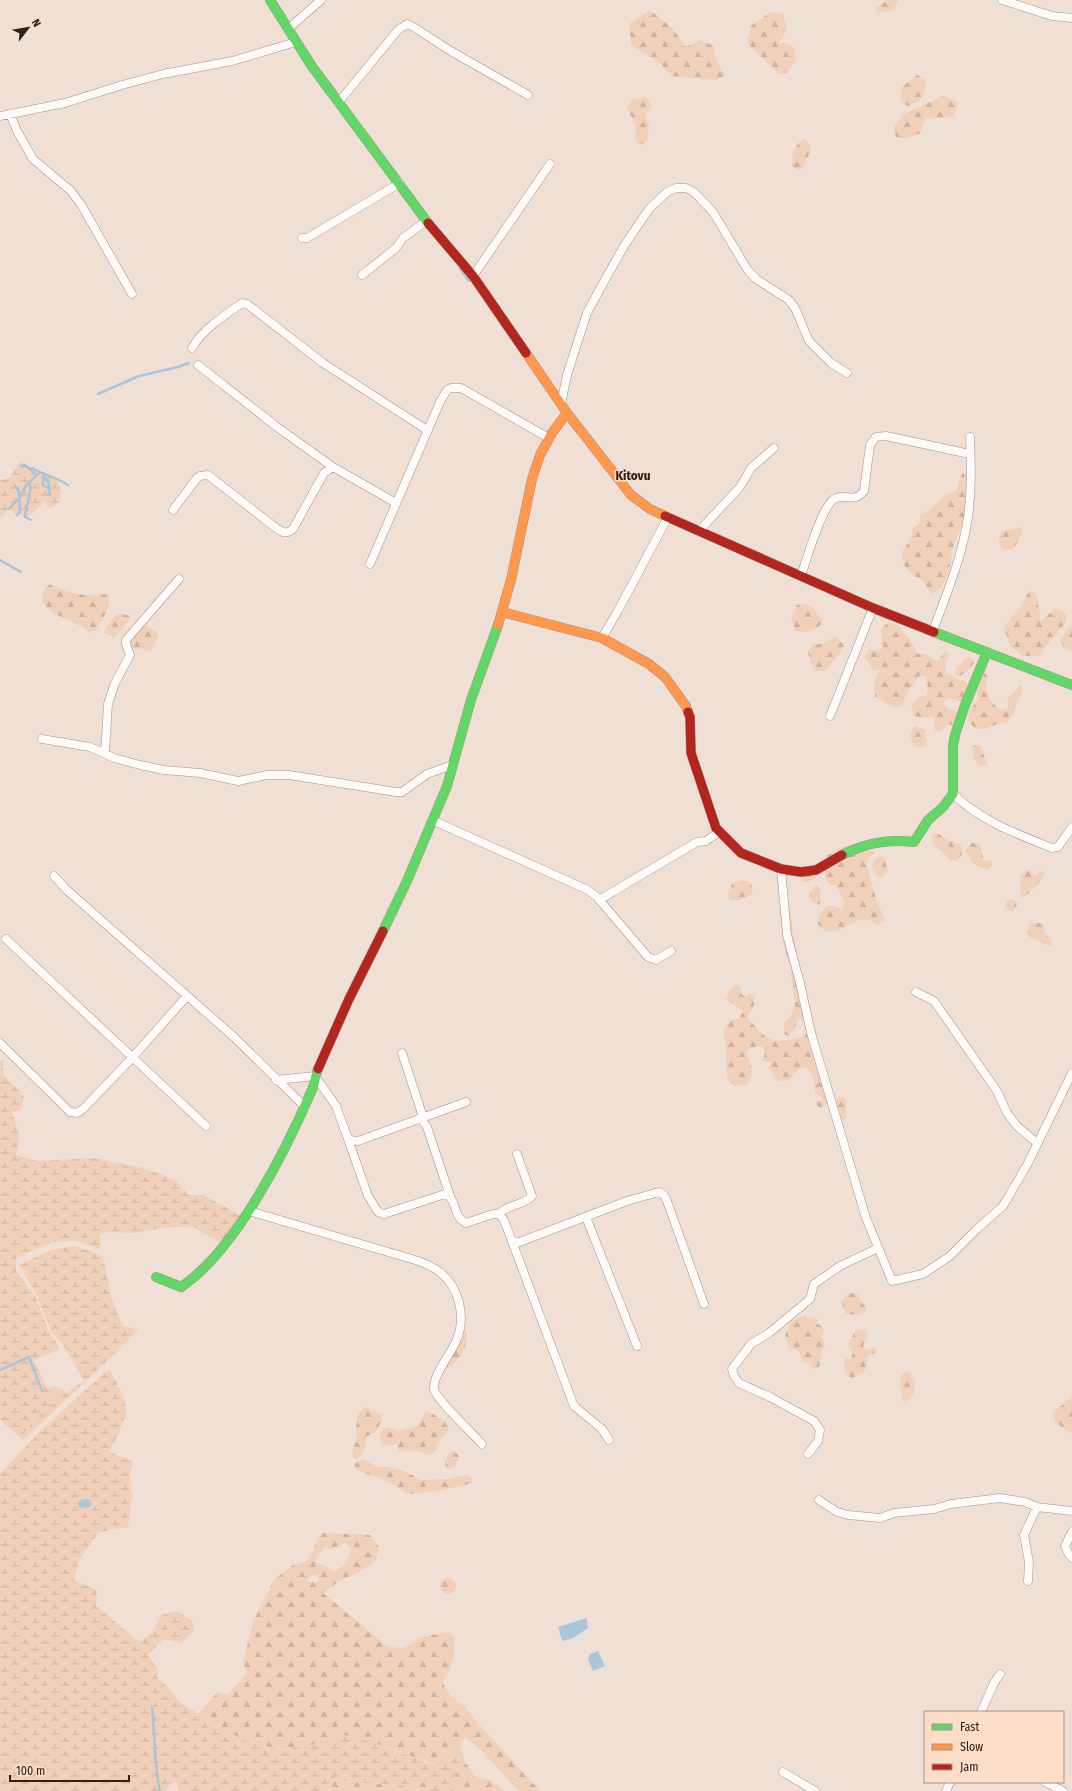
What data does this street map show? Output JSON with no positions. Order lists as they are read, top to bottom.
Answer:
{
  "districts": ["Kitovu"],
  "legend": ["Fast", "Slow", "Jam"],
  "scale_bar": "100 m",
  "north": "top right"
}
